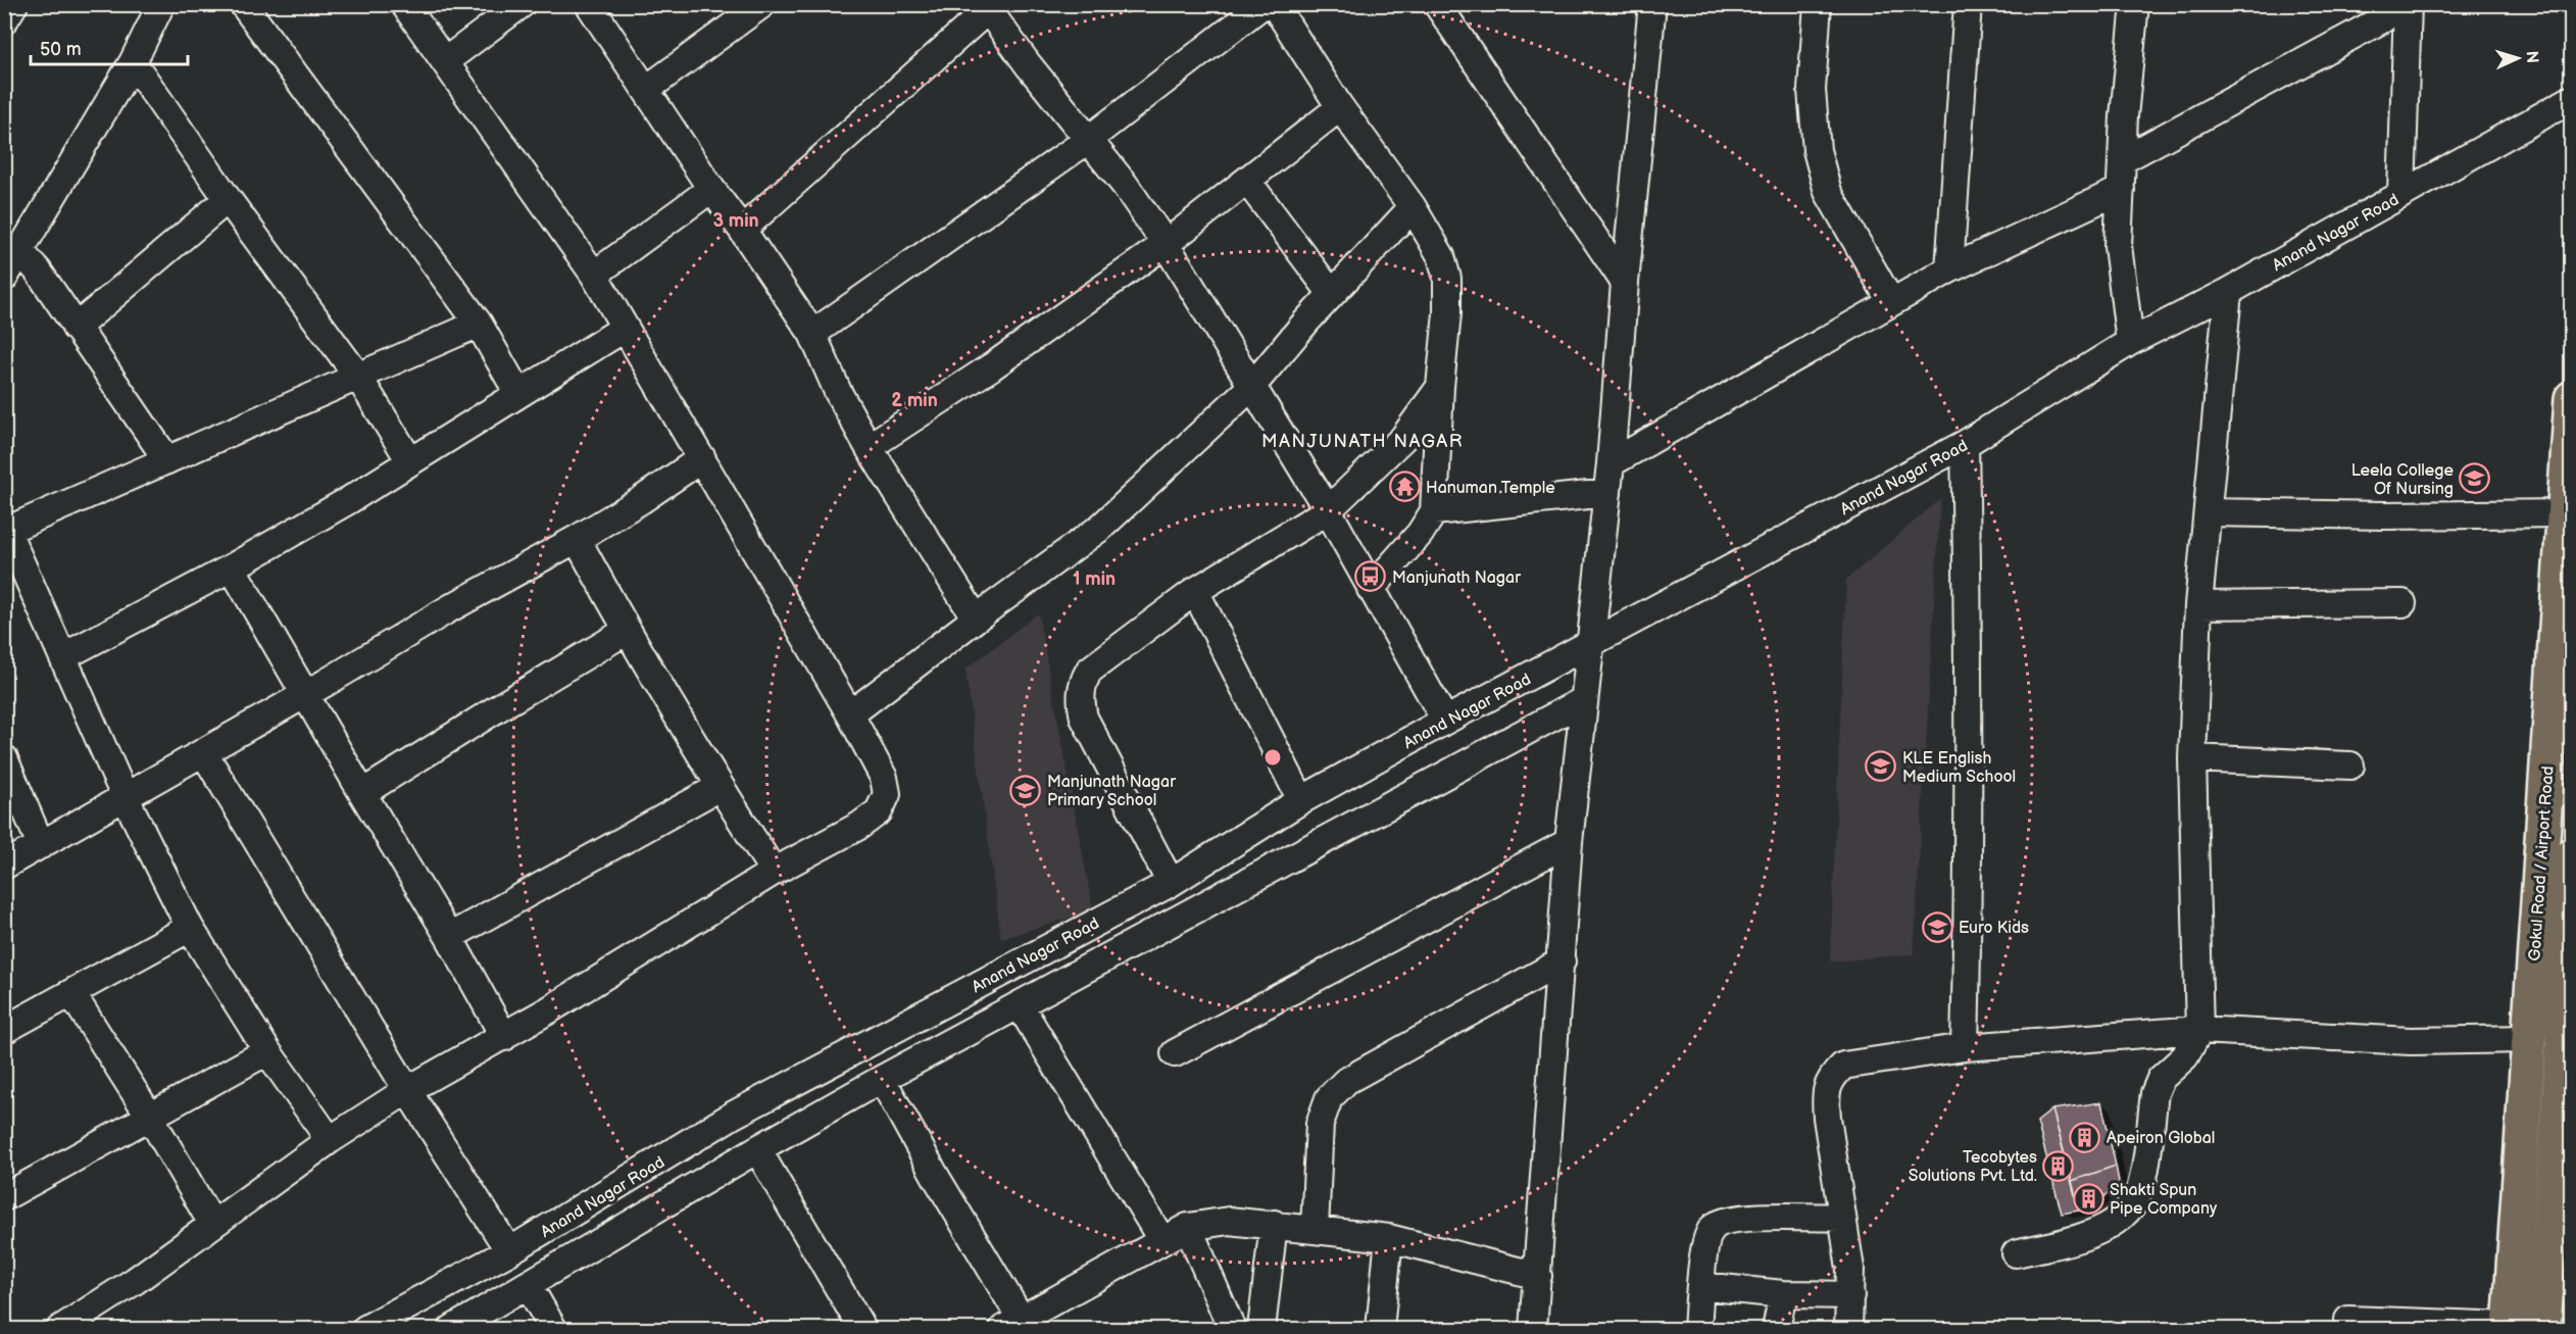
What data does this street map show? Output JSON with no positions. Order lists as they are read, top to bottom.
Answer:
{
  "streets": {
    "main road": ["Gokul Road / Airport Road"],
    "street": ["Anand Nagar Road"]
  },
  "districts": ["MANJUNATH NAGAR"],
  "places": {
    "school or university": [
      "Leela College Of Nursing",
      "KLE English Medium School",
      "Manjunath Nagar Primary School",
      "Euro Kids"
    ],
    "temple": ["Hanuman Temple"],
    "bus stop": ["Manjunath Nagar"],
    "building": ["Apeiron Global", "Tecobytes Solutions Pvt. Ltd.", "Shakti Spun Pipe Company"]
  },
  "scale_bar": "50 m",
  "north": "right",
  "rings": ["3 min", "2 min", "1 min"]
}
